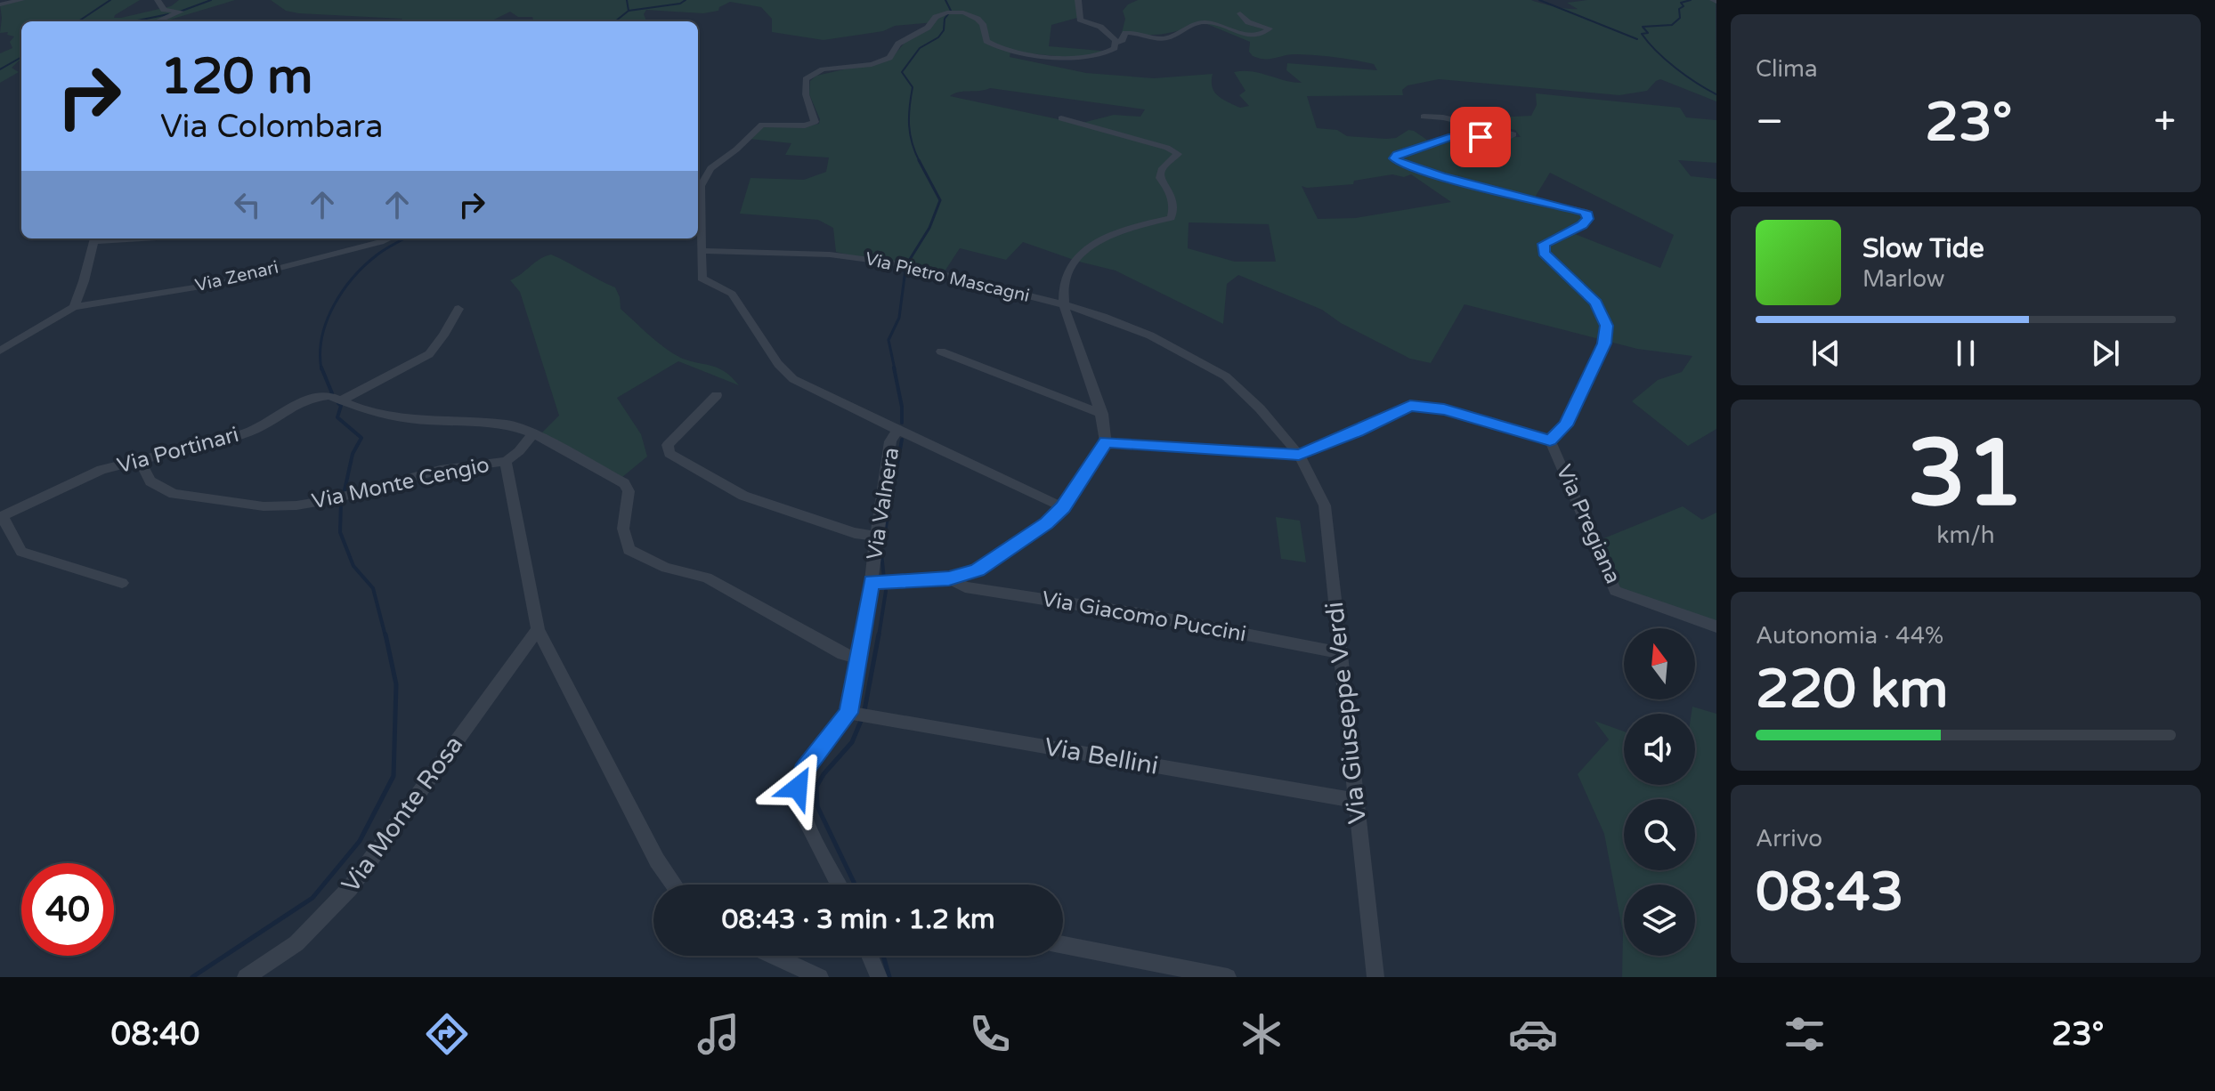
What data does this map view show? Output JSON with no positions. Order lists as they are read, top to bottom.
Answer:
{
  "streets": {
    "street": [
      "Via Zenari",
      "Via Pietro Mascagni",
      "Via Portinari",
      "Via Monte Cengio",
      "Via Valnera",
      "Via Pregiana",
      "Via Giacomo Puccini",
      "Via Giuseppe Verdi",
      "Via Bellini",
      "Via Monte Rosa"
    ]
  },
  "crossings": [
    ["Via Pietro Mascagni", "Via Valnera"],
    ["Via Pietro Mascagni", "Via Pregiana"],
    ["Via Pietro Mascagni", "Via Giuseppe Verdi"],
    ["Via Portinari", "Via Monte Cengio"],
    ["Via Portinari", "Via Valnera"],
    ["Via Monte Cengio", "Via Monte Rosa"],
    ["Via Valnera", "Via Bellini"],
    ["Via Pregiana", "Via Giuseppe Verdi"],
    ["Via Giacomo Puccini", "Via Giuseppe Verdi"],
    ["Via Giuseppe Verdi", "Via Bellini"]
  ],
  "north": "top",
  "page": {
    "tile": [
      "Clima",
      ["31", "km/h"],
      ["Autonomia · 44%", "220 km"],
      ["Arrivo", "08:43"]
    ],
    "turn": ["120 m", "Via Colombara"],
    "heat": ["−", "23°", "+"],
    "song": ["Slow Tide", "Marlow"],
    "limit": "40",
    "trip": "08:43 · 3 min · 1.2 km",
    "tabs": ["08:40", "23°"]
  }
}
